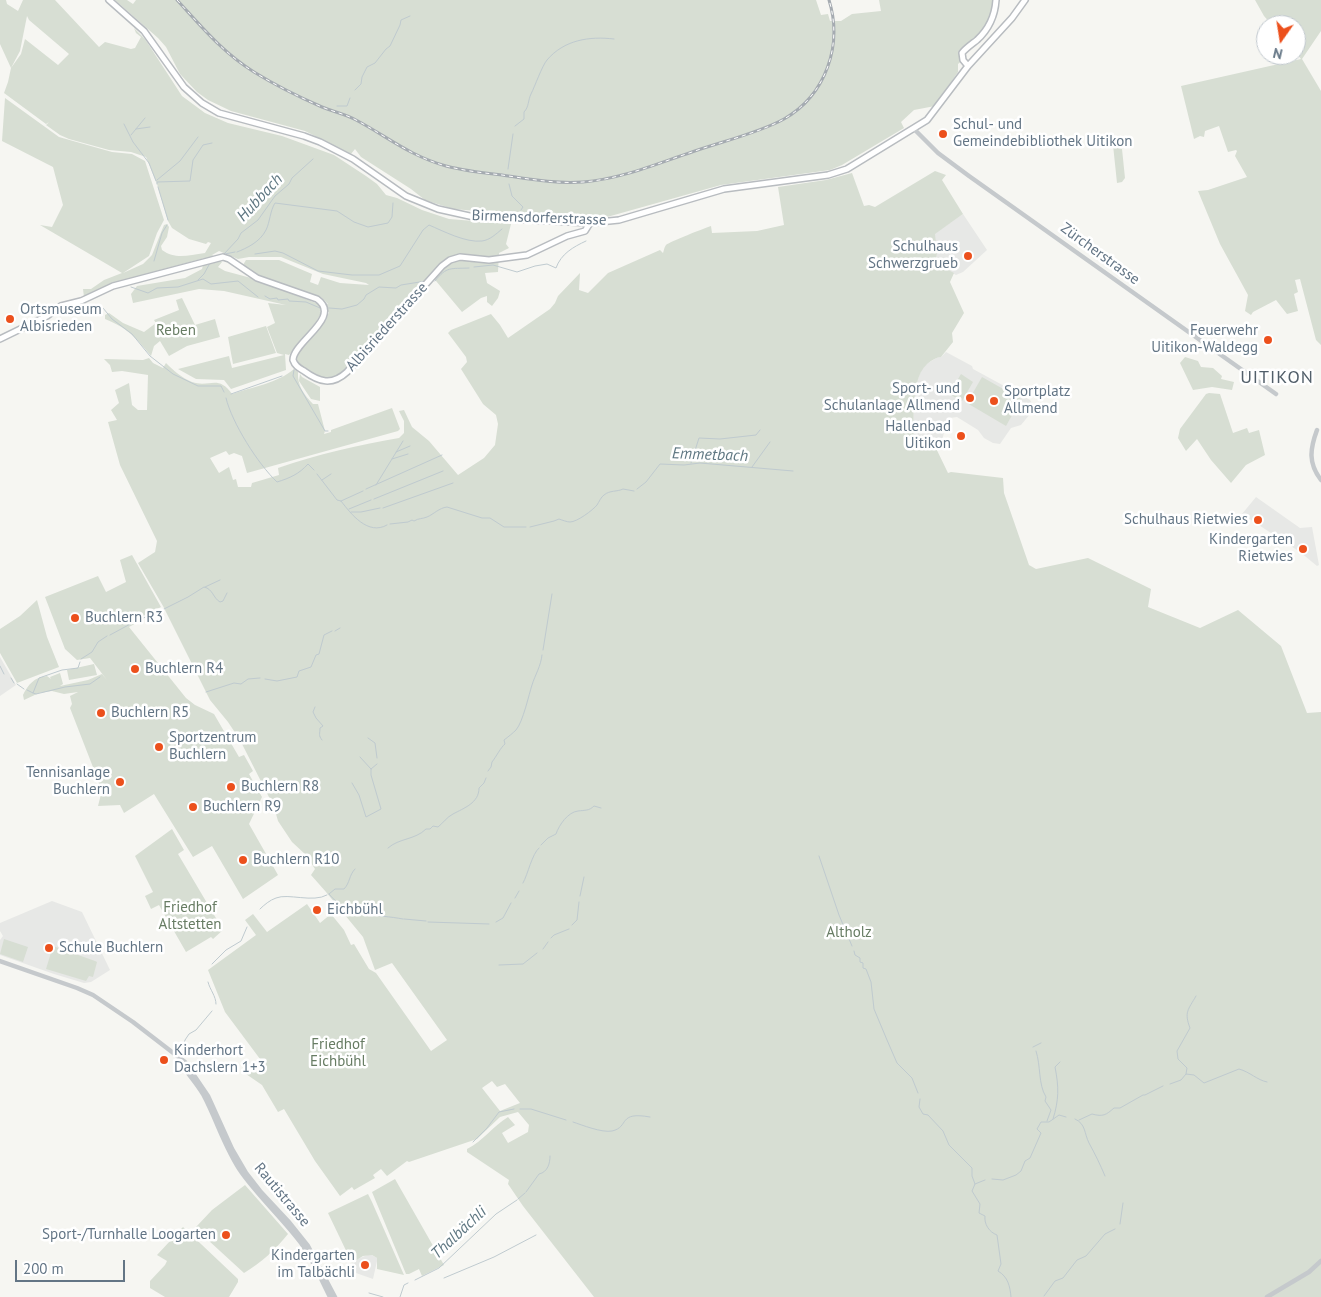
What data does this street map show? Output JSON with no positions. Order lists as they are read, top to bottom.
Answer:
{
  "streets": {
    "main road": ["Birmensdorferstrasse", "Albisriederstrasse"],
    "street": ["Zürcherstrasse", "Rautistrasse"]
  },
  "crossings": [
    ["Birmensdorferstrasse", "Zürcherstrasse"],
    ["Birmensdorferstrasse", "Albisriederstrasse"]
  ],
  "districts": ["UITIKON"],
  "water": ["Hubbach", "Emmetbach", "Thalbächli"],
  "parks": [
    "Reben",
    "Friedhof Altstetten",
    "Altholz",
    "Friedhof Eichbühl"
  ],
  "places": [
    "Schul- und Gemeindebibliothek Uitikon",
    "Schulhaus Schwerzgrueb",
    "Ortsmuseum Albisrieden",
    "Feuerwehr Uitikon-Waldegg",
    "Sport- und Schulanlage Allmend",
    "Sportplatz Allmend",
    "Hallenbad Uitikon",
    "Schulhaus Rietwies",
    "Kindergarten Rietwies",
    "Buchlern R3",
    "Buchlern R4",
    "Buchlern R5",
    "Sportzentrum Buchlern",
    "Tennisanlage Buchlern",
    "Buchlern R8",
    "Buchlern R9",
    "Buchlern R10",
    "Eichbühl",
    "Schule Buchlern",
    "Kinderhort Dachslern 1+3",
    "Sport-/Turnhalle Loogarten",
    "Kindergarten im Talbächli"
  ],
  "scale_bar": "200 m",
  "north": "bottom"
}
